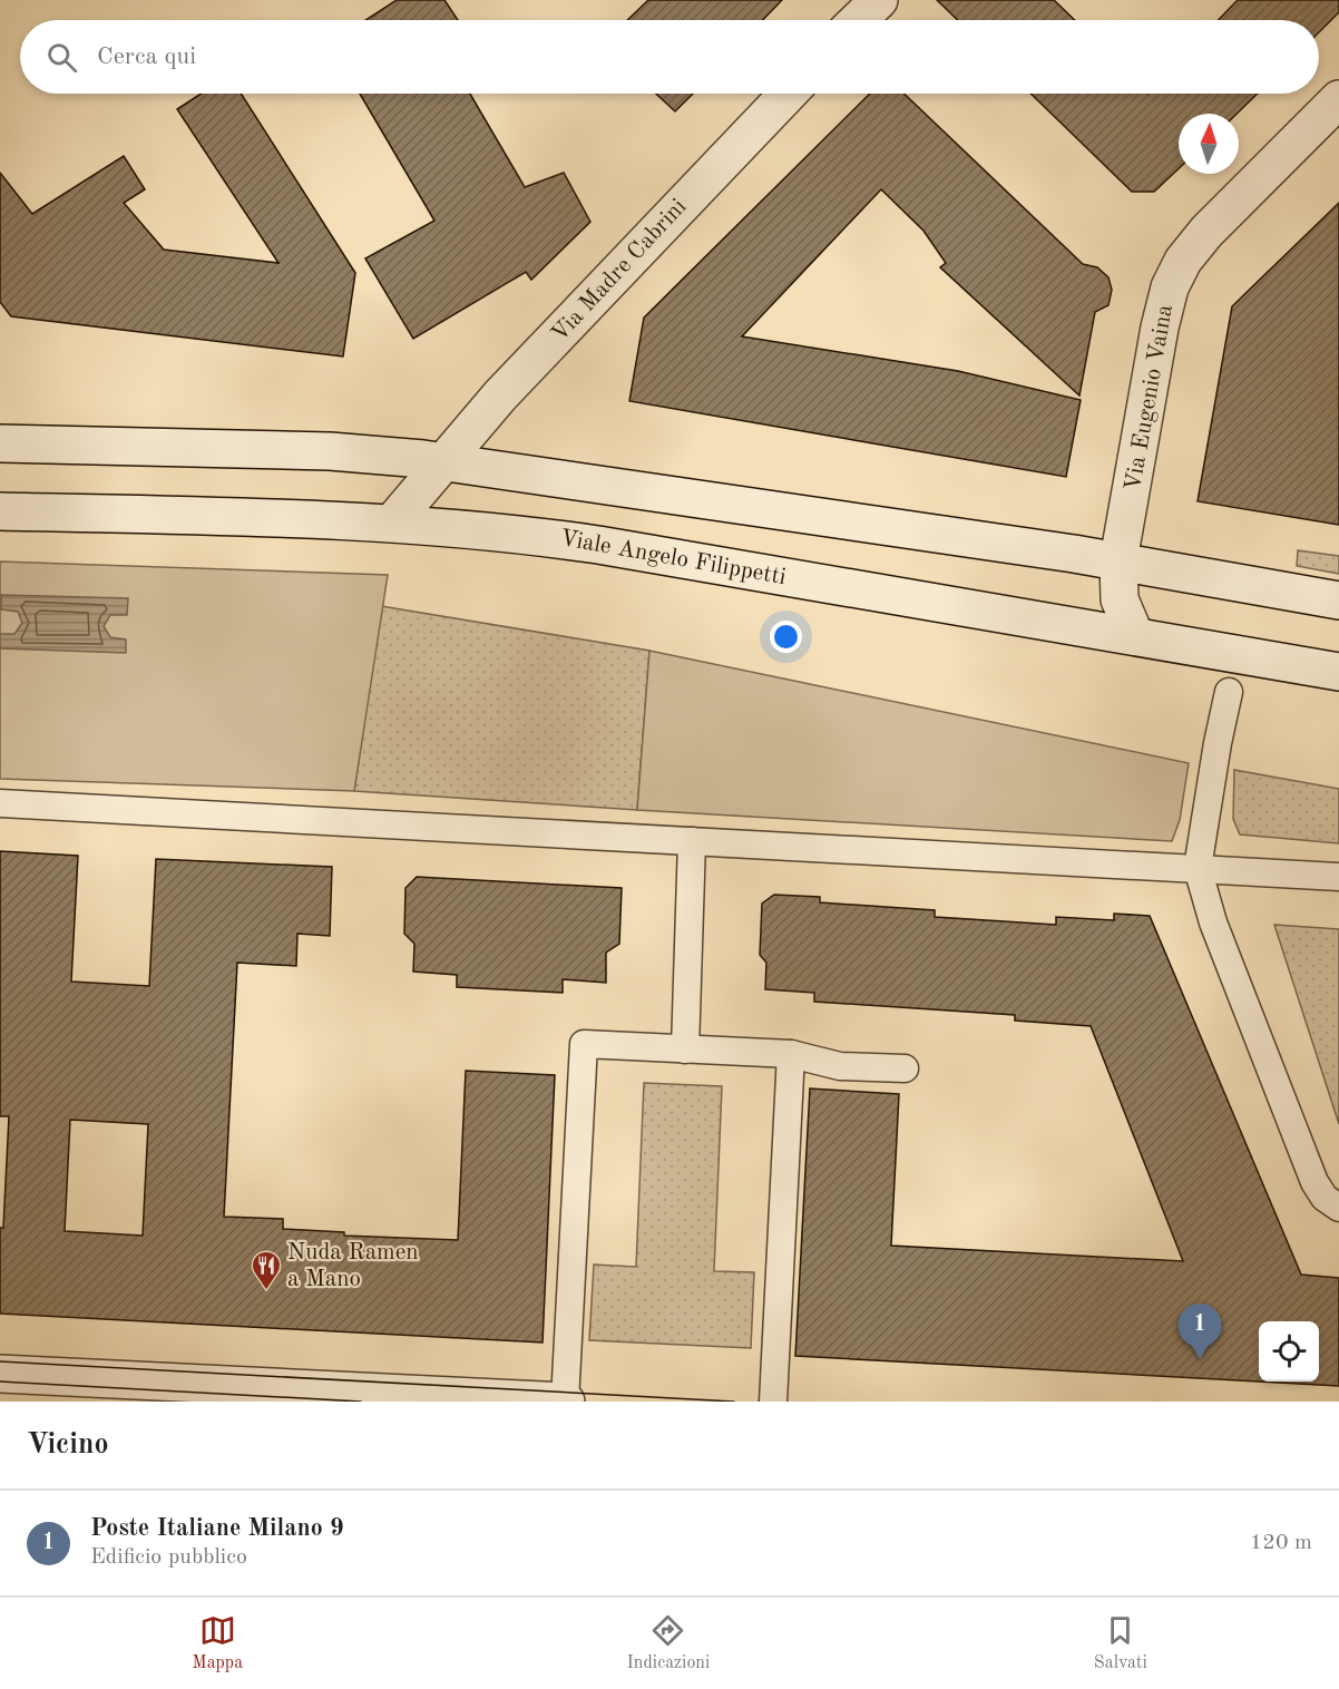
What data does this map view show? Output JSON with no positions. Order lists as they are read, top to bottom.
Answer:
{
  "streets": {
    "main road": ["Via Madre Cabrini", "Via Eugenio Vaina", "Viale Angelo Filippetti"]
  },
  "crossings": [
    ["Via Madre Cabrini", "Viale Angelo Filippetti"],
    ["Via Eugenio Vaina", "Viale Angelo Filippetti"]
  ],
  "places": {
    "restaurant": ["Nuda Ramen a Mano"]
  },
  "north": "top",
  "page": {
    "search": "Cerca qui",
    "pins": "1",
    "heading": "Vicino",
    "list": [
      {
        "mark": "1",
        "name": "Poste Italiane Milano 9",
        "note": "Edificio pubblico",
        "value": "120 m"
      }
    ],
    "nav": ["Mappa", "Indicazioni", "Salvati"]
  }
}
